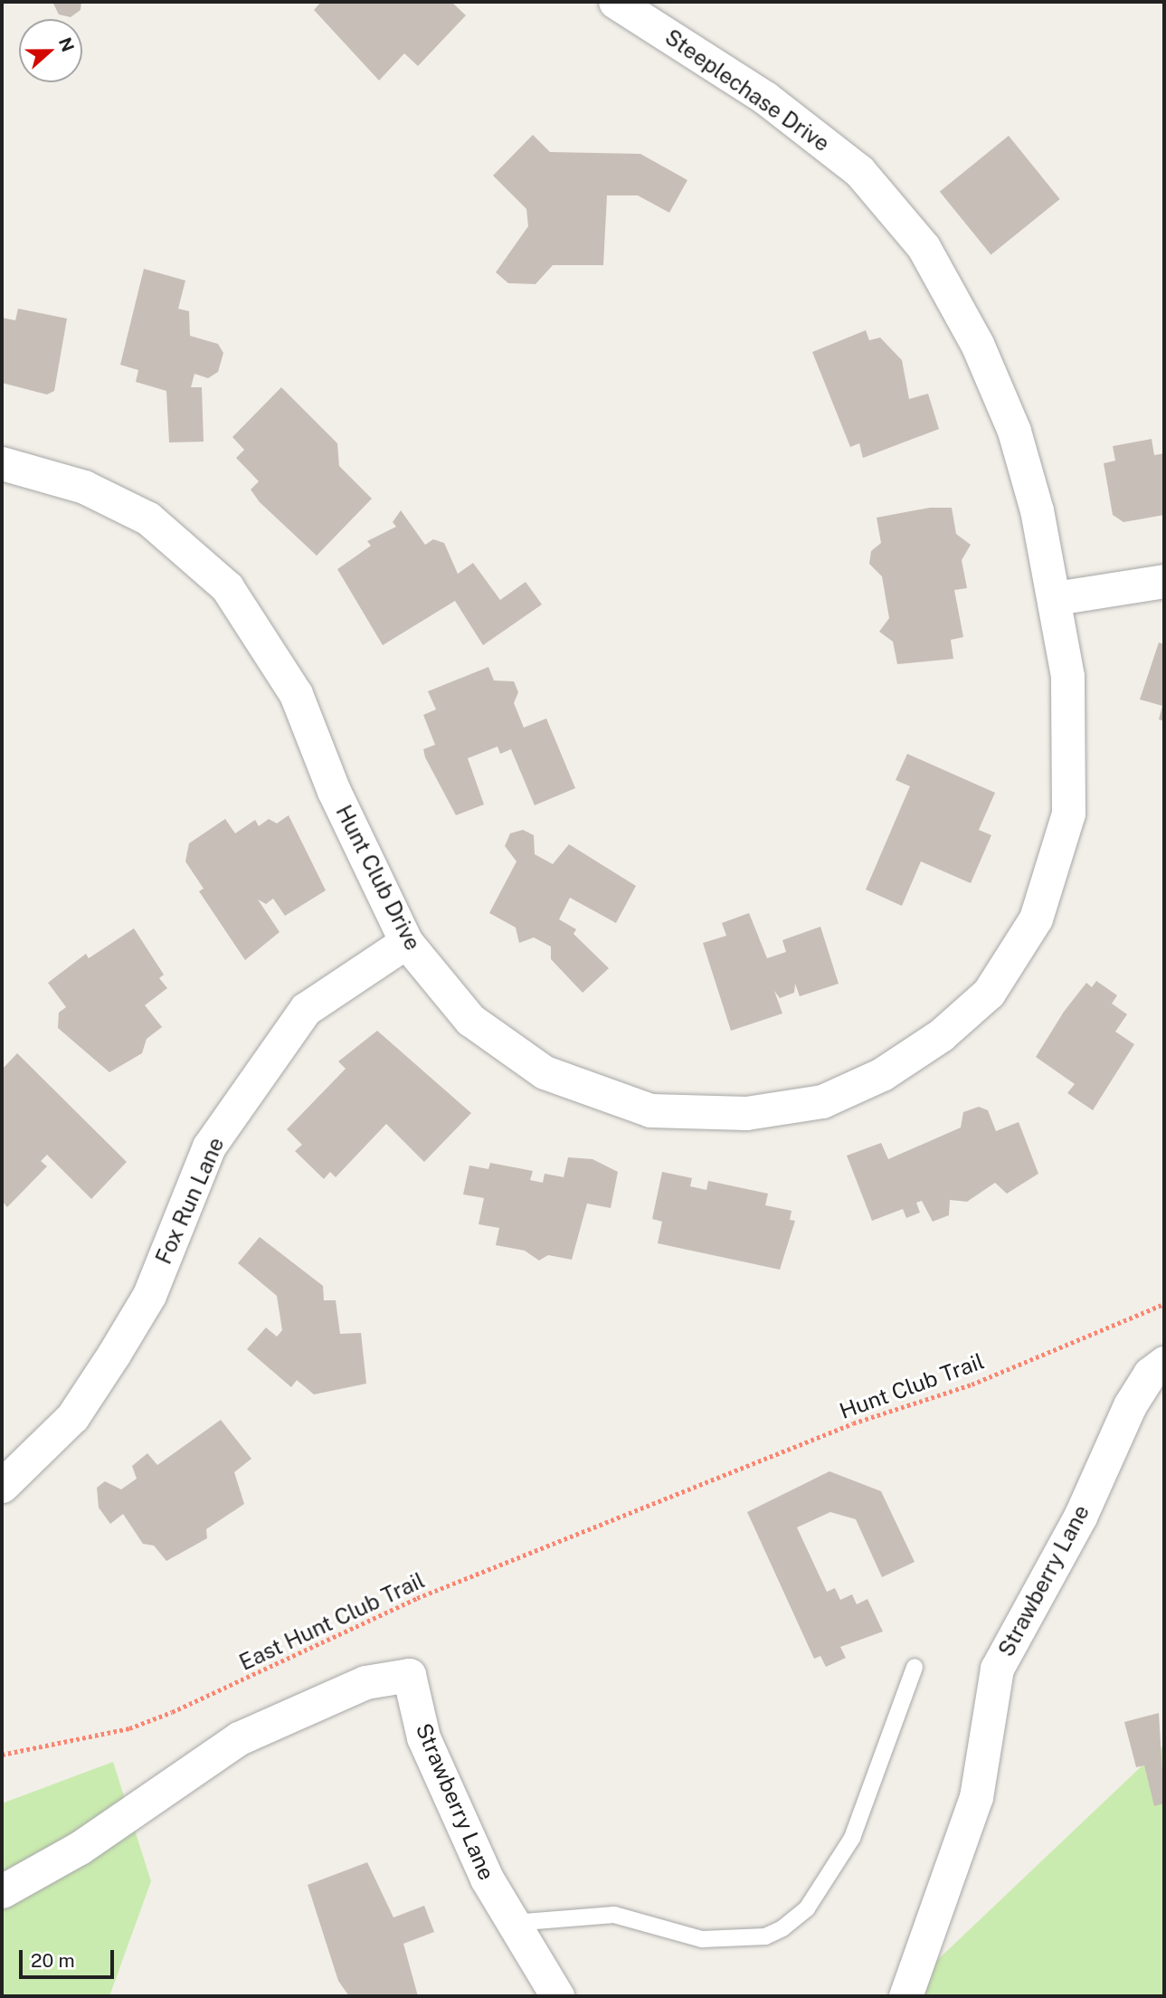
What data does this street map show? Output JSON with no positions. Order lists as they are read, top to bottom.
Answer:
{
  "streets": {
    "street": [
      "Steeplechase Drive",
      "Hunt Club Drive",
      "Fox Run Lane",
      "Strawberry Lane"
    ],
    "path": ["Hunt Club Trail", "East Hunt Club Trail"]
  },
  "crossings": [
    ["Steeplechase Drive", "Hunt Club Drive"],
    ["Hunt Club Drive", "Fox Run Lane"],
    ["Hunt Club Trail", "East Hunt Club Trail"]
  ],
  "scale_bar": "20 m",
  "north": "right"
}
